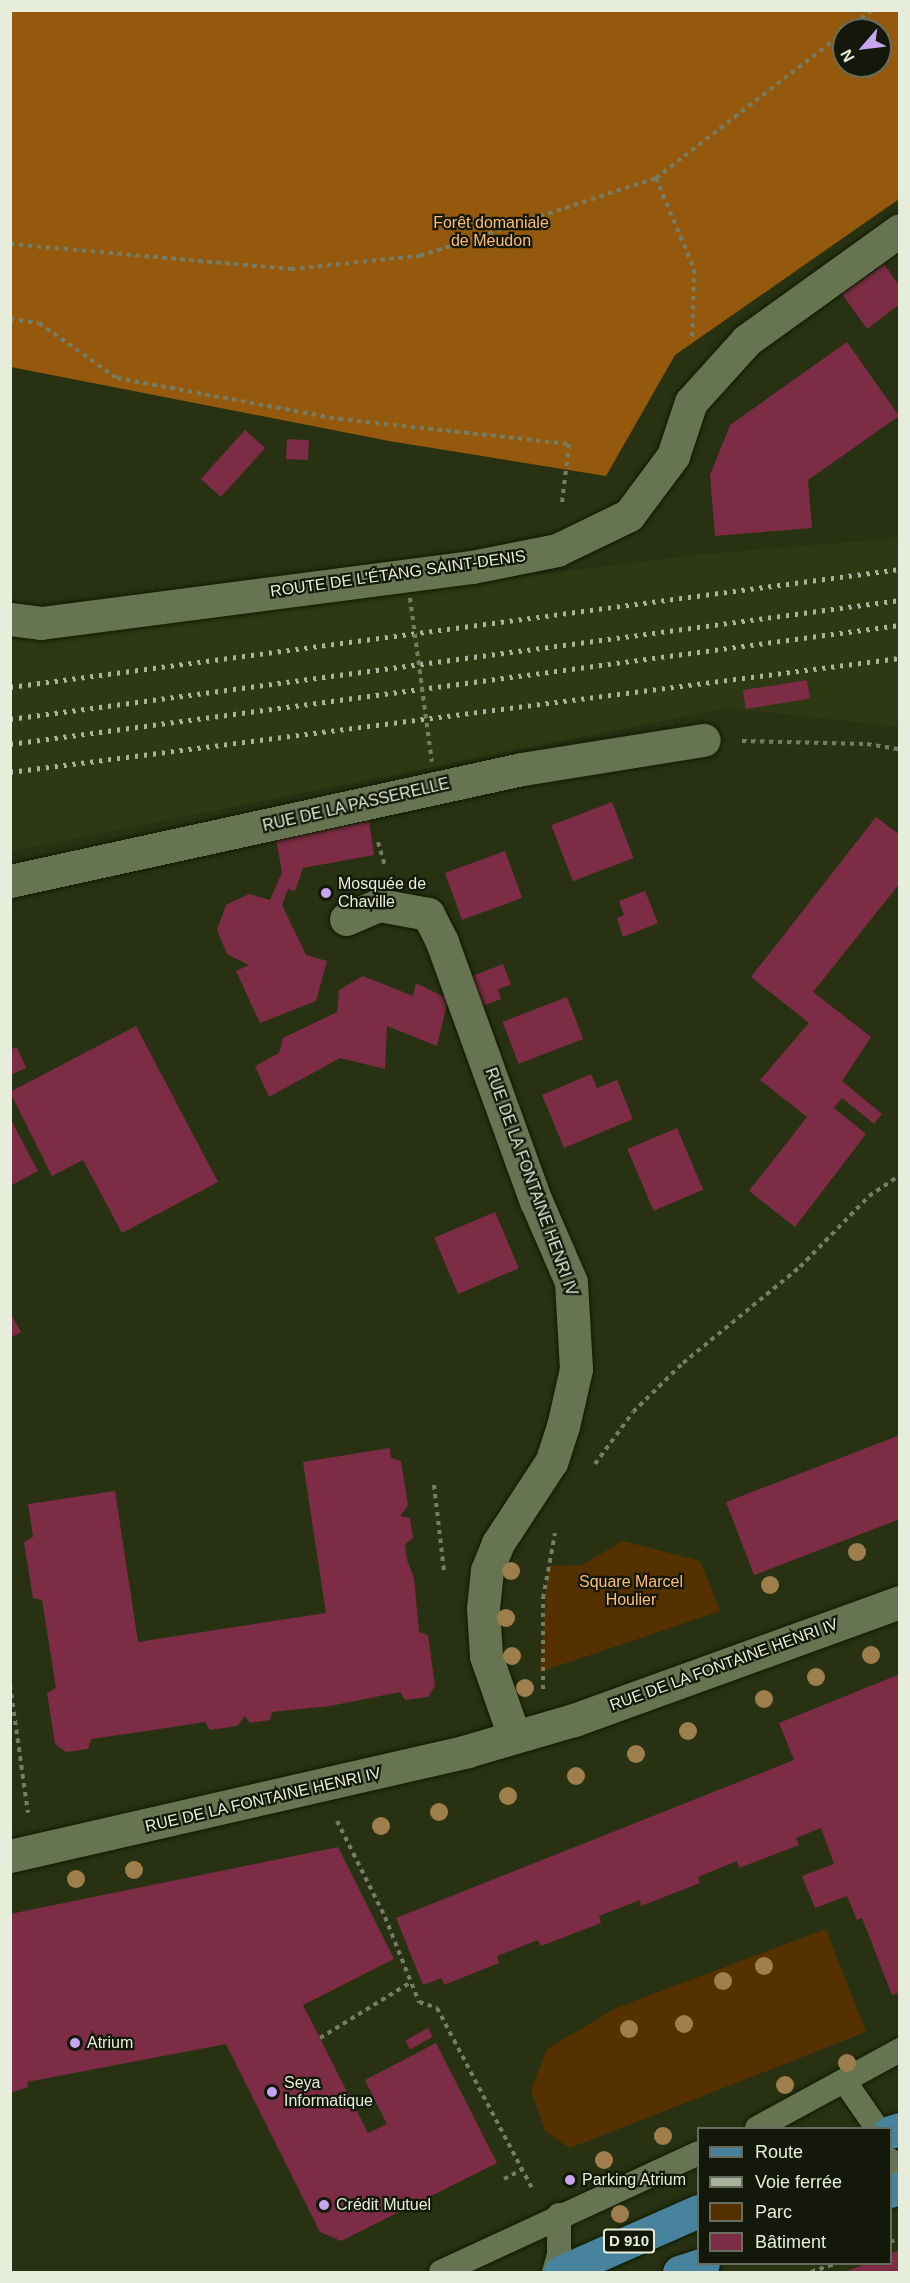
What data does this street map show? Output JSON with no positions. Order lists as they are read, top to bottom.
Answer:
{
  "streets": {
    "main road": ["D 910"],
    "street": ["ROUTE DE L'ÉTANG SAINT-DENIS", "RUE DE LA PASSERELLE", "RUE DE LA FONTAINE HENRI IV"]
  },
  "parks": ["Forêt domaniale de Meudon", "Square Marcel Houlier"],
  "places": [
    "Mosquée de Chaville",
    "Atrium",
    "Seya Informatique",
    "Parking Atrium",
    "Crédit Mutuel"
  ],
  "legend": [
    "Route",
    "Voie ferrée",
    "Parc",
    "Bâtiment"
  ],
  "north": "bottom left"
}
